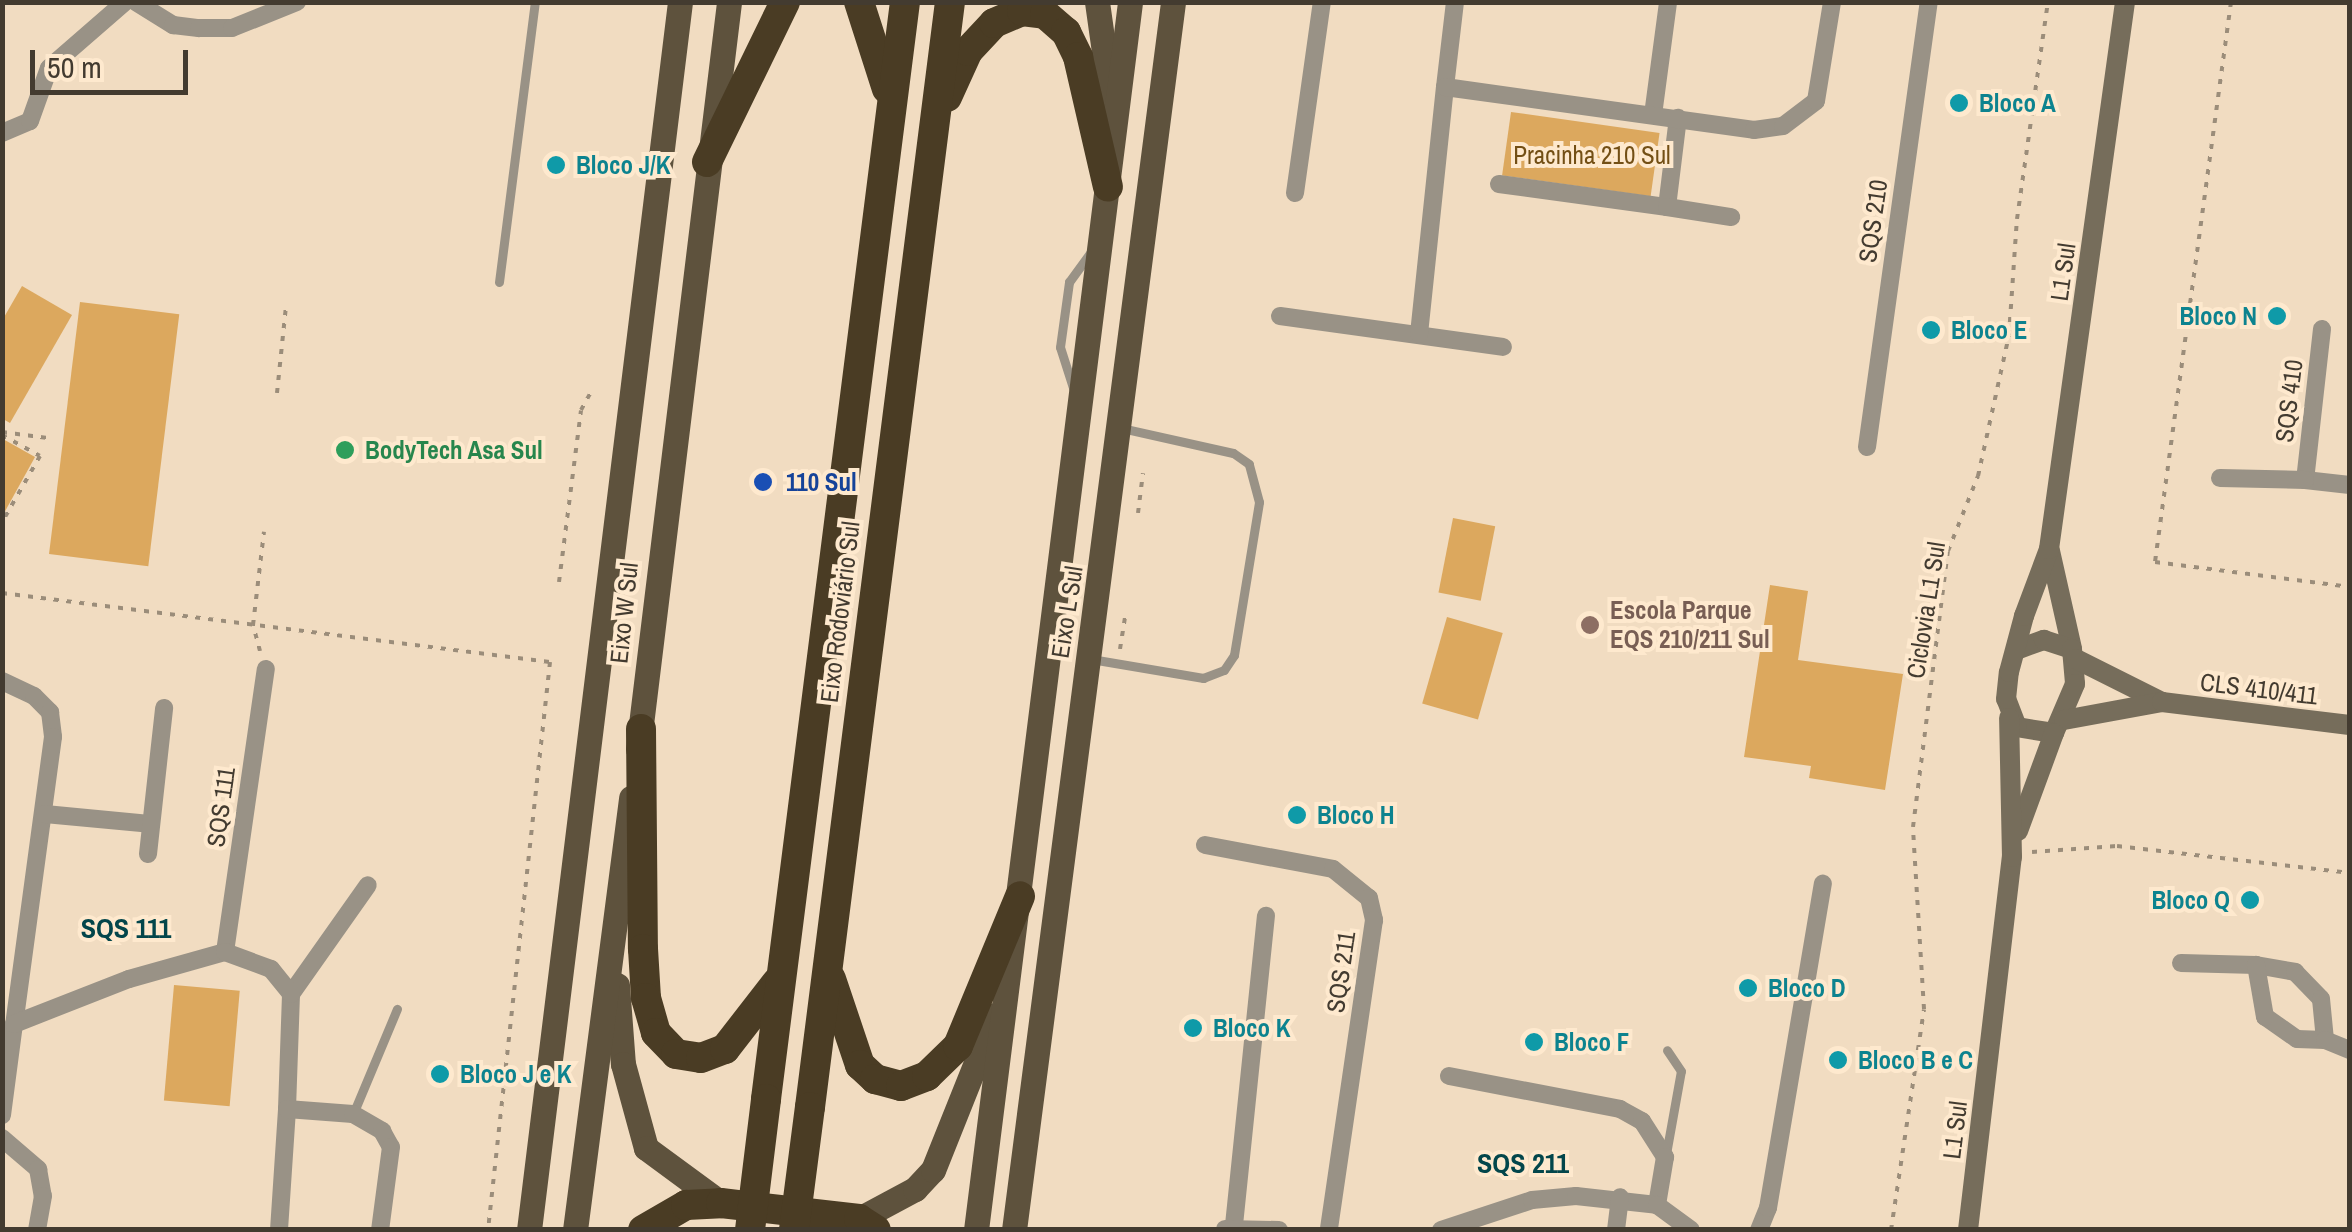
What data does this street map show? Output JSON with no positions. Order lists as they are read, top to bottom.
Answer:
{
  "streets": {
    "highway": ["Eixo Rodoviário Sul"],
    "main road": ["Eixo L Sul", "Eixo W Sul"],
    "street": [
      "SQS 210",
      "L1 Sul",
      "SQS 410",
      "CLS 410/411",
      "SQS 111",
      "SQS 211"
    ],
    "path": ["Ciclovia L1 Sul"]
  },
  "crossings": [
    ["L1 Sul", "CLS 410/411"]
  ],
  "districts": ["SQS 111", "SQS 211"],
  "parks": ["Pracinha 210 Sul"],
  "places": [
    "Bloco A",
    "Bloco J/K",
    "Bloco N",
    "Bloco E",
    "BodyTech Asa Sul",
    "110 Sul",
    "Escola Parque EQS 210/211 Sul",
    "Bloco H",
    "Bloco Q",
    "Bloco D",
    "Bloco K",
    "Bloco F",
    "Bloco B e C",
    "Bloco J e K"
  ],
  "scale_bar": "50 m"
}
